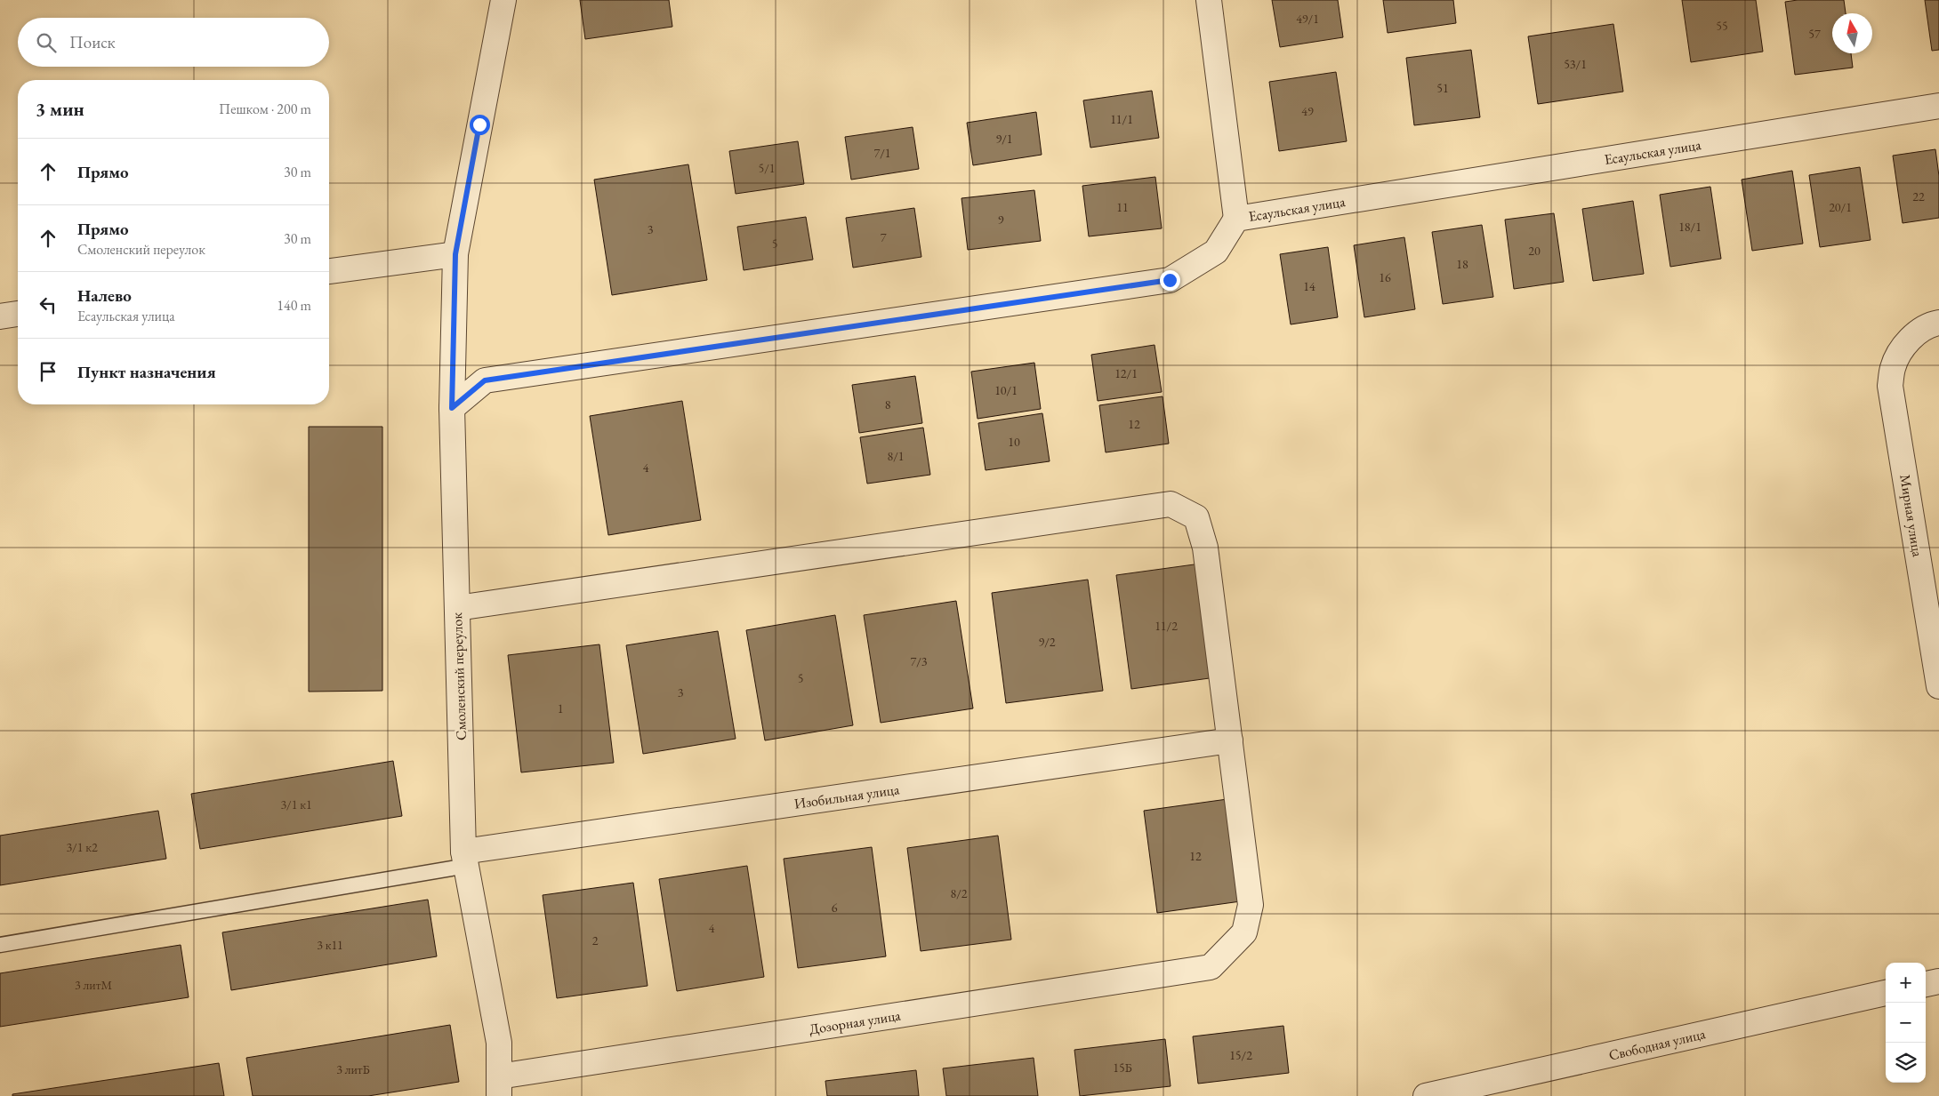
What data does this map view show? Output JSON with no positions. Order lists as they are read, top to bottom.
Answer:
{
  "streets": {
    "street": [
      "Есаульская улица",
      "Мирная улица",
      "Смоленский переулок",
      "Изобильная улица",
      "Дозорная улица",
      "Свободная улица"
    ]
  },
  "crossings": [
    ["Есаульская улица", "Смоленский переулок"],
    ["Смоленский переулок", "Изобильная улица"],
    ["Смоленский переулок", "Дозорная улица"],
    ["Изобильная улица", "Дозорная улица"]
  ],
  "house_numbers": [
    "49/1",
    "55",
    "57",
    "53/1",
    "51",
    "49",
    "11/1",
    "9/1",
    "7/1",
    "5/1",
    "22",
    "11",
    "20/1",
    "9",
    "18/1",
    "3",
    "7",
    "5",
    "20",
    "18",
    "16",
    "14",
    "12/1",
    "10/1",
    "8",
    "12",
    "10",
    "8/1",
    "4",
    "11/2",
    "9/2",
    "7/3",
    "5",
    "3",
    "1",
    "3/1 к1",
    "3/1 к2",
    "12",
    "8/2",
    "6",
    "4",
    "2",
    "3 к11",
    "3 литМ",
    "15/2",
    "15Б",
    "3 литБ"
  ],
  "north": "top",
  "page": {
    "search": "Поиск",
    "heading": ["3 мин", "Пешком · 200 m"],
    "list": [
      ["Прямо", "30 m"],
      ["Прямо", "Смоленский переулок", "30 m"],
      ["Налево", "Есаульская улица", "140 m"],
      "Пункт назначения"
    ],
    "map_buttons": ["+", "−"]
  }
}
